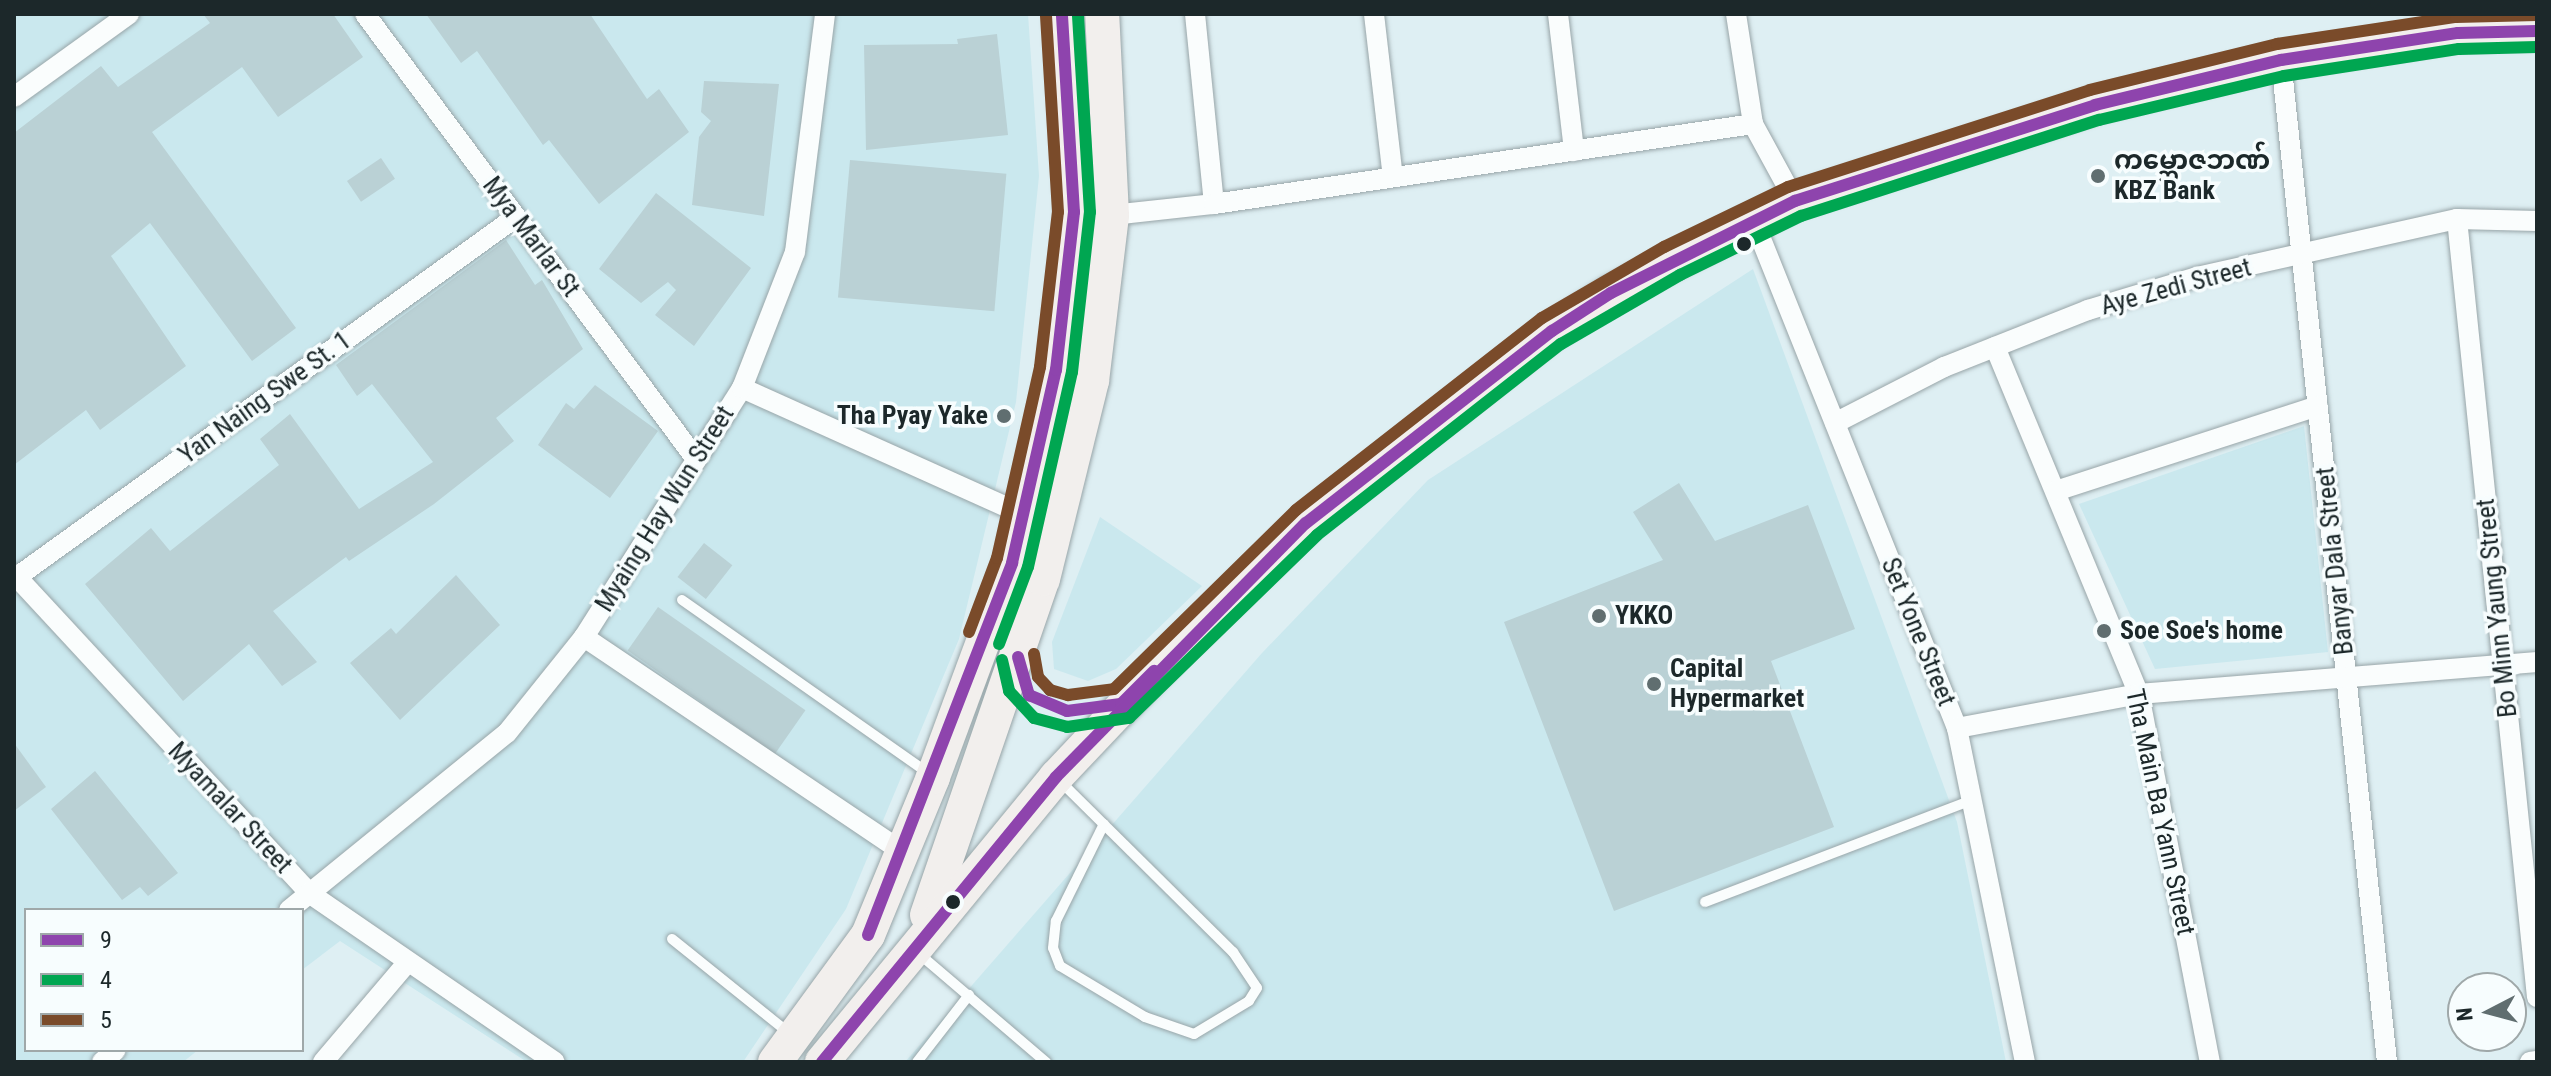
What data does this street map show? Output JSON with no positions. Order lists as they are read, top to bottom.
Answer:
{
  "streets": {
    "street": [
      "Mya Marlar St",
      "Aye Zedi Street",
      "Yan Naing Swe St. 1",
      "Myaing Hay Wun Street",
      "Banyar Dala Street",
      "Bo Minn Yaung Street",
      "Set Yone Street",
      "Myamalar Street",
      "Tha Main Ba Yann Street"
    ]
  },
  "crossings": [
    ["Mya Marlar St", "Yan Naing Swe St. 1"],
    ["Mya Marlar St", "Myaing Hay Wun Street"],
    ["Aye Zedi Street", "Banyar Dala Street"],
    ["Aye Zedi Street", "Bo Minn Yaung Street"],
    ["Aye Zedi Street", "Set Yone Street"],
    ["Aye Zedi Street", "Tha Main Ba Yann Street"],
    ["Yan Naing Swe St. 1", "Myamalar Street"],
    ["Myaing Hay Wun Street", "Myamalar Street"]
  ],
  "places": [
    "ကမ္ဘောဇဘဏ် KBZ Bank",
    "Tha Pyay Yake",
    "YKKO",
    "Soe Soe's home",
    "Capital Hypermarket"
  ],
  "lines": ["transit line 9", "transit line 4", "transit line 5"],
  "legend": ["9", "4", "5"],
  "north": "left"
}
